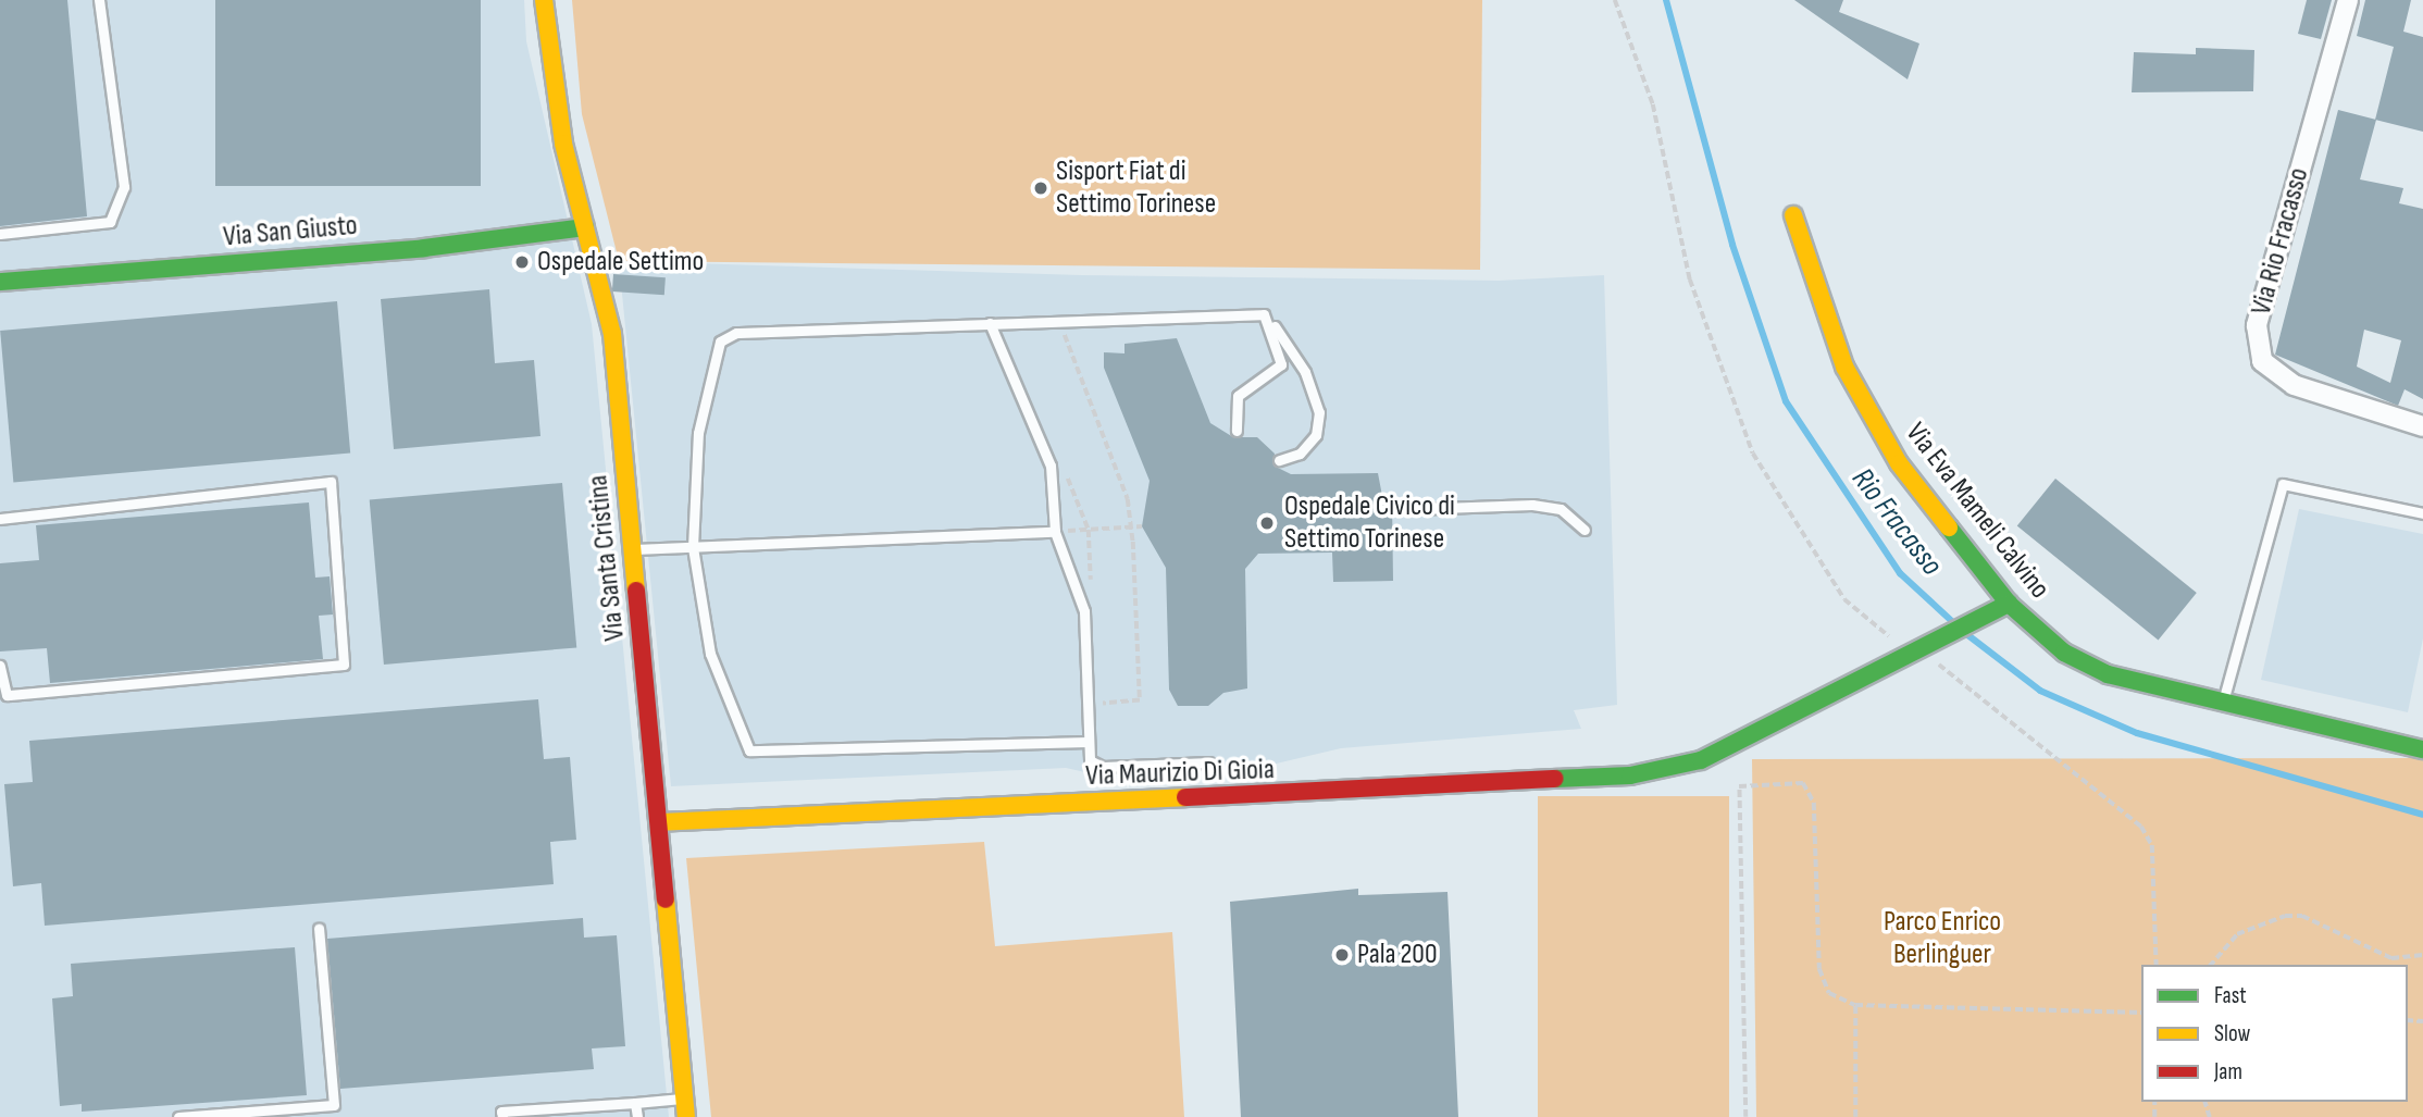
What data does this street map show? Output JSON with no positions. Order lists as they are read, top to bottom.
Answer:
{
  "streets": {
    "street": [
      "Via San Giusto",
      "Via Rio Fracasso",
      "Via Eva Mameli Calvino",
      "Via Santa Cristina",
      "Via Maurizio Di Gioia"
    ]
  },
  "crossings": [
    ["Via San Giusto", "Via Santa Cristina"],
    ["Via Eva Mameli Calvino", "Via Maurizio Di Gioia"],
    ["Via Santa Cristina", "Via Maurizio Di Gioia"]
  ],
  "water": ["Rio Fracasso"],
  "parks": ["Parco Enrico Berlinguer"],
  "places": [
    "Sisport Fiat di Settimo Torinese",
    "Ospedale Settimo",
    "Ospedale Civico di Settimo Torinese",
    "Pala 200"
  ],
  "legend": ["Fast", "Slow", "Jam"]
}
